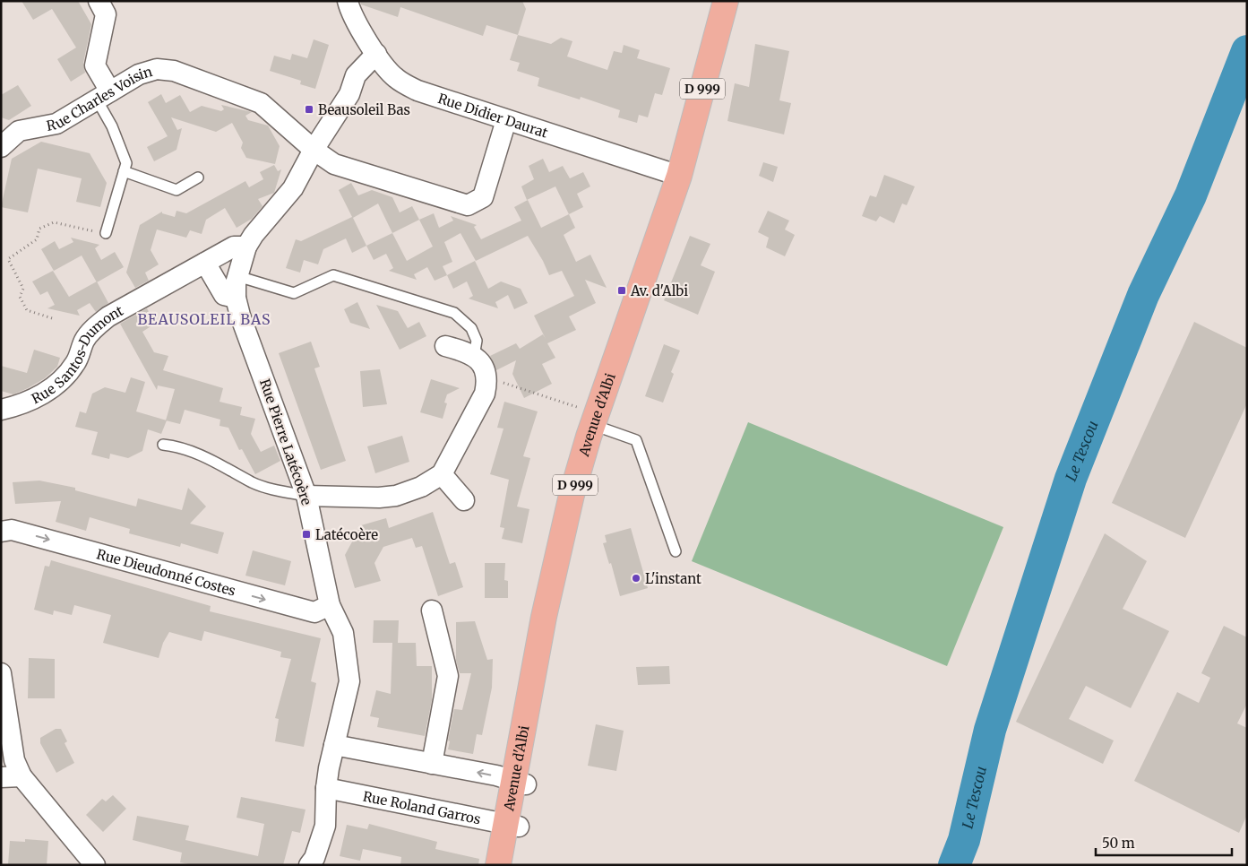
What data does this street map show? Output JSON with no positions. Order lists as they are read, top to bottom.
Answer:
{
  "streets": {
    "main road": ["D 999", "Avenue d'Albi"],
    "street": [
      "Rue Charles Voisin",
      "Rue Didier Daurat",
      "Rue Santos-Dumont",
      "Rue Pierre Latécoère",
      "Rue Dieudonné Costes",
      "Rue Roland Garros"
    ]
  },
  "crossings": [
    ["Rue Charles Voisin", "Rue Didier Daurat"],
    ["Rue Charles Voisin", "Rue Pierre Latécoère"],
    ["Rue Didier Daurat", "Avenue d'Albi"],
    ["Rue Didier Daurat", "Rue Pierre Latécoère"],
    ["Rue Santos-Dumont", "Rue Pierre Latécoère"],
    ["Avenue d'Albi", "Rue Roland Garros"],
    ["Rue Pierre Latécoère", "Rue Dieudonné Costes"],
    ["Rue Pierre Latécoère", "Rue Roland Garros"]
  ],
  "one_way": ["Rue Dieudonné Costes"],
  "districts": ["BEAUSOLEIL BAS"],
  "water": ["Le Tescou"],
  "places": {
    "transit": ["Beausoleil Bas", "Av. d'Albi", "Latécoère"],
    "other": ["L'instant"]
  },
  "scale_bar": "50 m"
}
